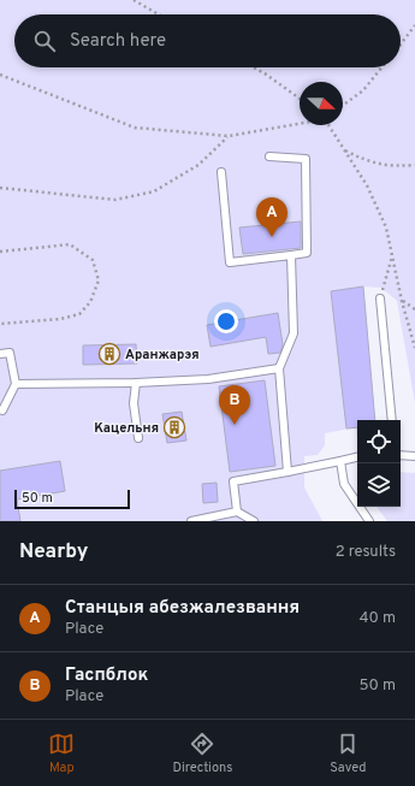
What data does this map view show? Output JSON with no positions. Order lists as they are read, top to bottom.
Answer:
{
  "places": {
    "building": ["Аранжарэя", "Кацельня"]
  },
  "scale_bar": "50 m",
  "north": "right",
  "page": {
    "search": "Search here",
    "pins": ["A", "B"],
    "scale": "50 m",
    "heading": ["Nearby", "2 results"],
    "list": [
      {
        "mark": "A",
        "name": "Станцыя абезжалезвання",
        "note": "Place",
        "value": "40 m"
      },
      {
        "mark": "B",
        "name": "Гаспблок",
        "note": "Place",
        "value": "50 m"
      }
    ],
    "nav": ["Map", "Directions", "Saved"]
  }
}
